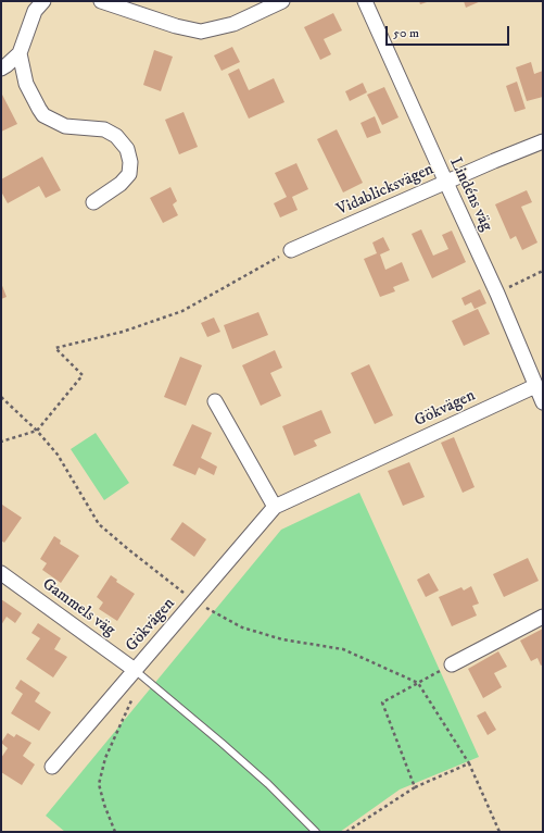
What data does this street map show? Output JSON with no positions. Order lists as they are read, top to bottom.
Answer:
{
  "streets": {
    "street": [
      "Vidablicksvägen",
      "Lindéns väg",
      "Gökvägen",
      "Gammels väg"
    ]
  },
  "crossings": [
    ["Vidablicksvägen", "Lindéns väg"],
    ["Lindéns väg", "Gökvägen"],
    ["Gökvägen", "Gammels väg"]
  ],
  "scale_bar": "50 m"
}
